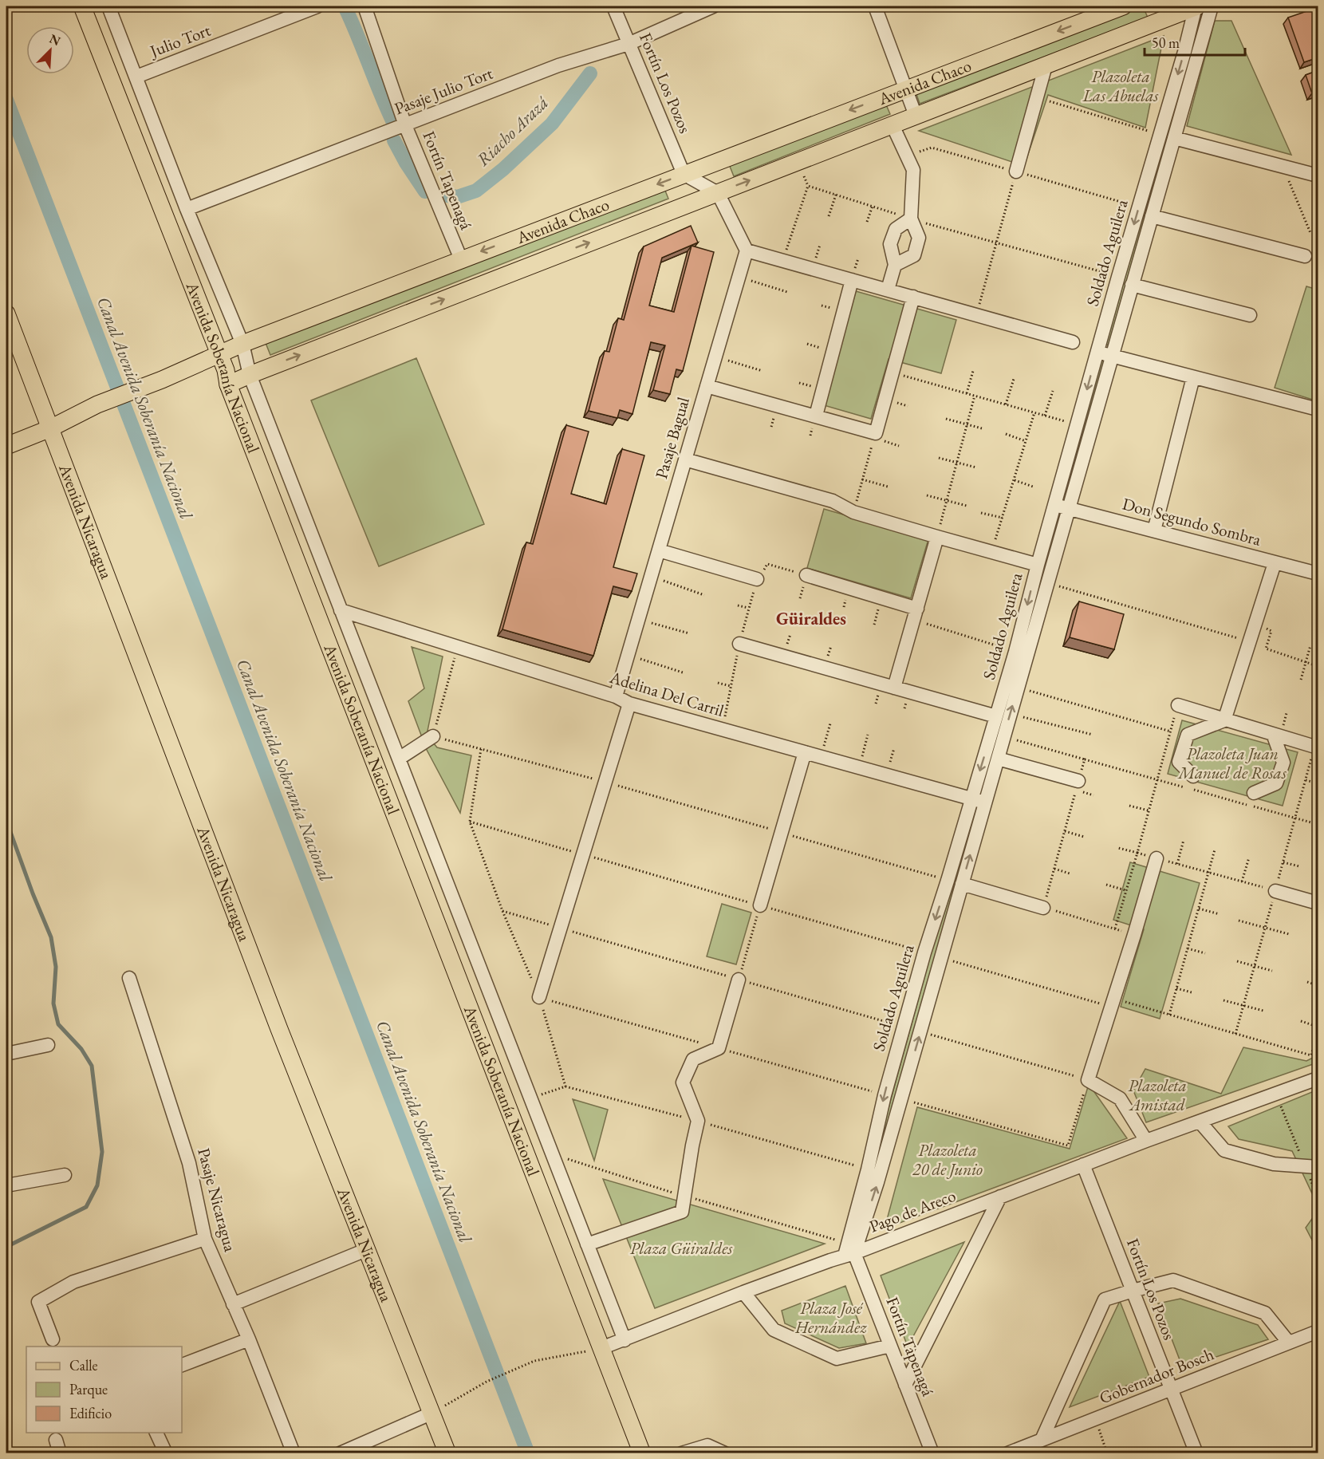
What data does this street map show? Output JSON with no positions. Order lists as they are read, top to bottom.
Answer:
{
  "streets": {
    "main road": ["Avenida Chaco", "Avenida Soberanía Nacional", "Avenida Nicaragua"],
    "street": [
      "Julio Tort",
      "Fortín Los Pozos",
      "Pasaje Julio Tort",
      "Fortín Tapenagá",
      "Soldado Aguilera",
      "Pasaje Bagual",
      "Don Segundo Sombra",
      "Adelina Del Carril",
      "Pasaje Nicaragua",
      "Pago de Areco",
      "Gobernador Bosch"
    ]
  },
  "crossings": [
    ["Julio Tort", "Avenida Soberanía Nacional"],
    ["Avenida Chaco", "Fortín Los Pozos"],
    ["Avenida Chaco", "Fortín Tapenagá"],
    ["Avenida Chaco", "Soldado Aguilera"],
    ["Avenida Chaco", "Avenida Soberanía Nacional"],
    ["Avenida Chaco", "Avenida Nicaragua"],
    ["Fortín Los Pozos", "Pasaje Julio Tort"],
    ["Fortín Los Pozos", "Pago de Areco"],
    ["Fortín Los Pozos", "Gobernador Bosch"],
    ["Pasaje Julio Tort", "Fortín Tapenagá"],
    ["Pasaje Julio Tort", "Avenida Soberanía Nacional"],
    ["Fortín Tapenagá", "Soldado Aguilera"],
    ["Fortín Tapenagá", "Pago de Areco"],
    ["Soldado Aguilera", "Don Segundo Sombra"],
    ["Soldado Aguilera", "Adelina Del Carril"],
    ["Soldado Aguilera", "Pago de Areco"],
    ["Avenida Soberanía Nacional", "Adelina Del Carril"],
    ["Avenida Soberanía Nacional", "Pago de Areco"],
    ["Pasaje Bagual", "Adelina Del Carril"]
  ],
  "districts": ["Güiraldes"],
  "water": ["Riacho Arazá", "Canal Avenida Soberanía Nacional"],
  "parks": [
    "Plazoleta Las Abuelas",
    "Plazoleta Juan Manuel de Rosas",
    "Plazoleta Amistad",
    "Plazoleta 20 de Junio",
    "Plaza Güiraldes",
    "Plaza José Hernández"
  ],
  "legend": ["Calle", "Parque", "Edificio"],
  "scale_bar": "50 m",
  "north": "top right"
}
